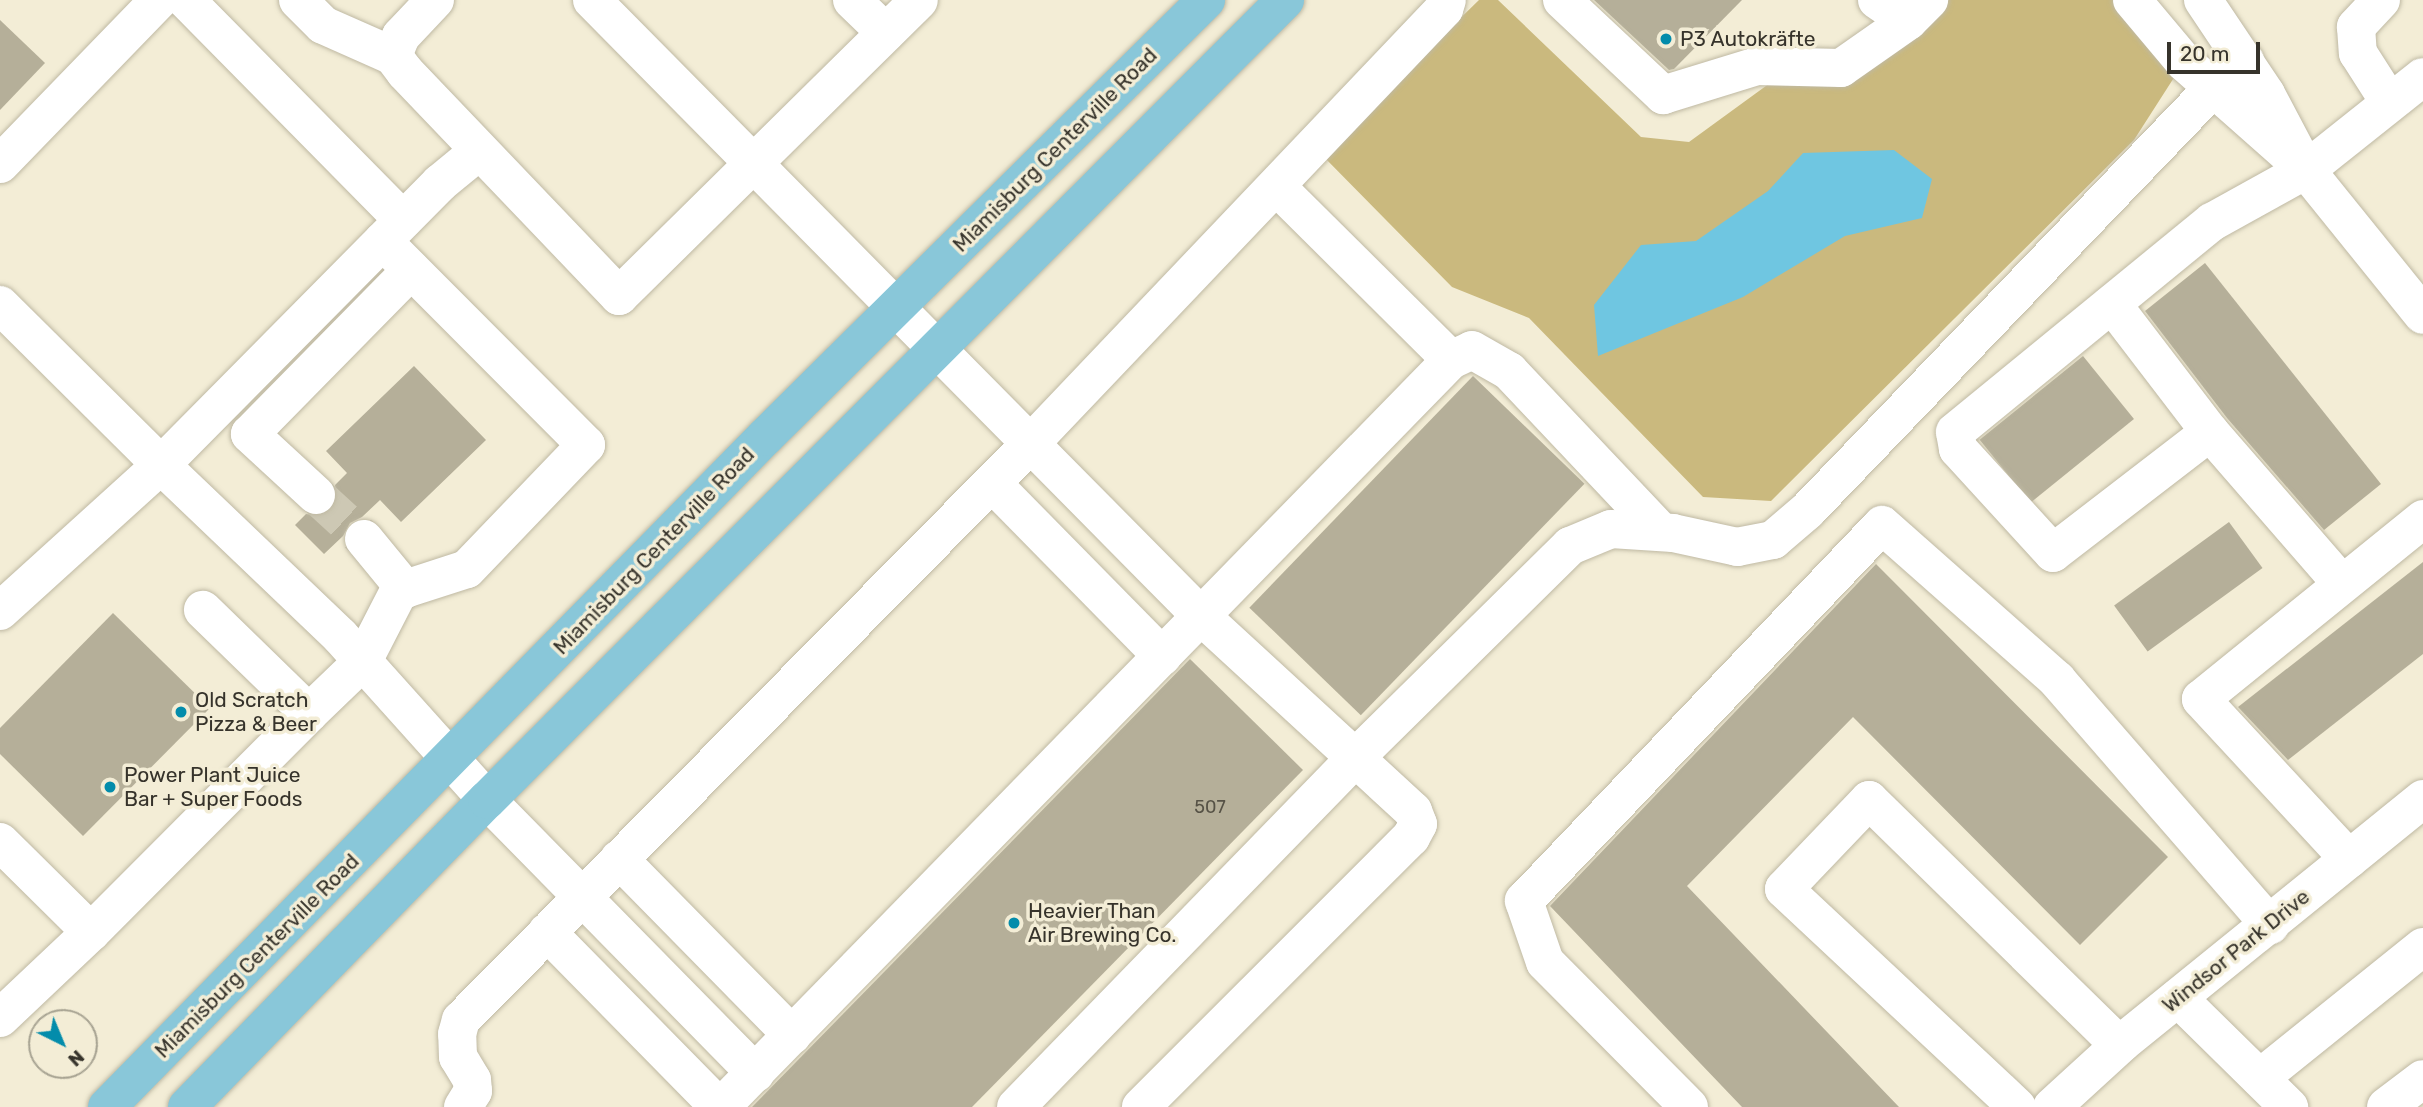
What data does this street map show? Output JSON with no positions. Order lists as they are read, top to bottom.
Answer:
{
  "streets": {
    "main road": ["Miamisburg Centerville Road"],
    "street": ["Windsor Park Drive"]
  },
  "places": [
    "P3 Autokräfte",
    "Old Scratch Pizza & Beer",
    "Power Plant Juice Bar + Super Foods",
    "Heavier Than Air Brewing Co."
  ],
  "house_numbers": ["507"],
  "scale_bar": "20 m",
  "north": "bottom right"
}
